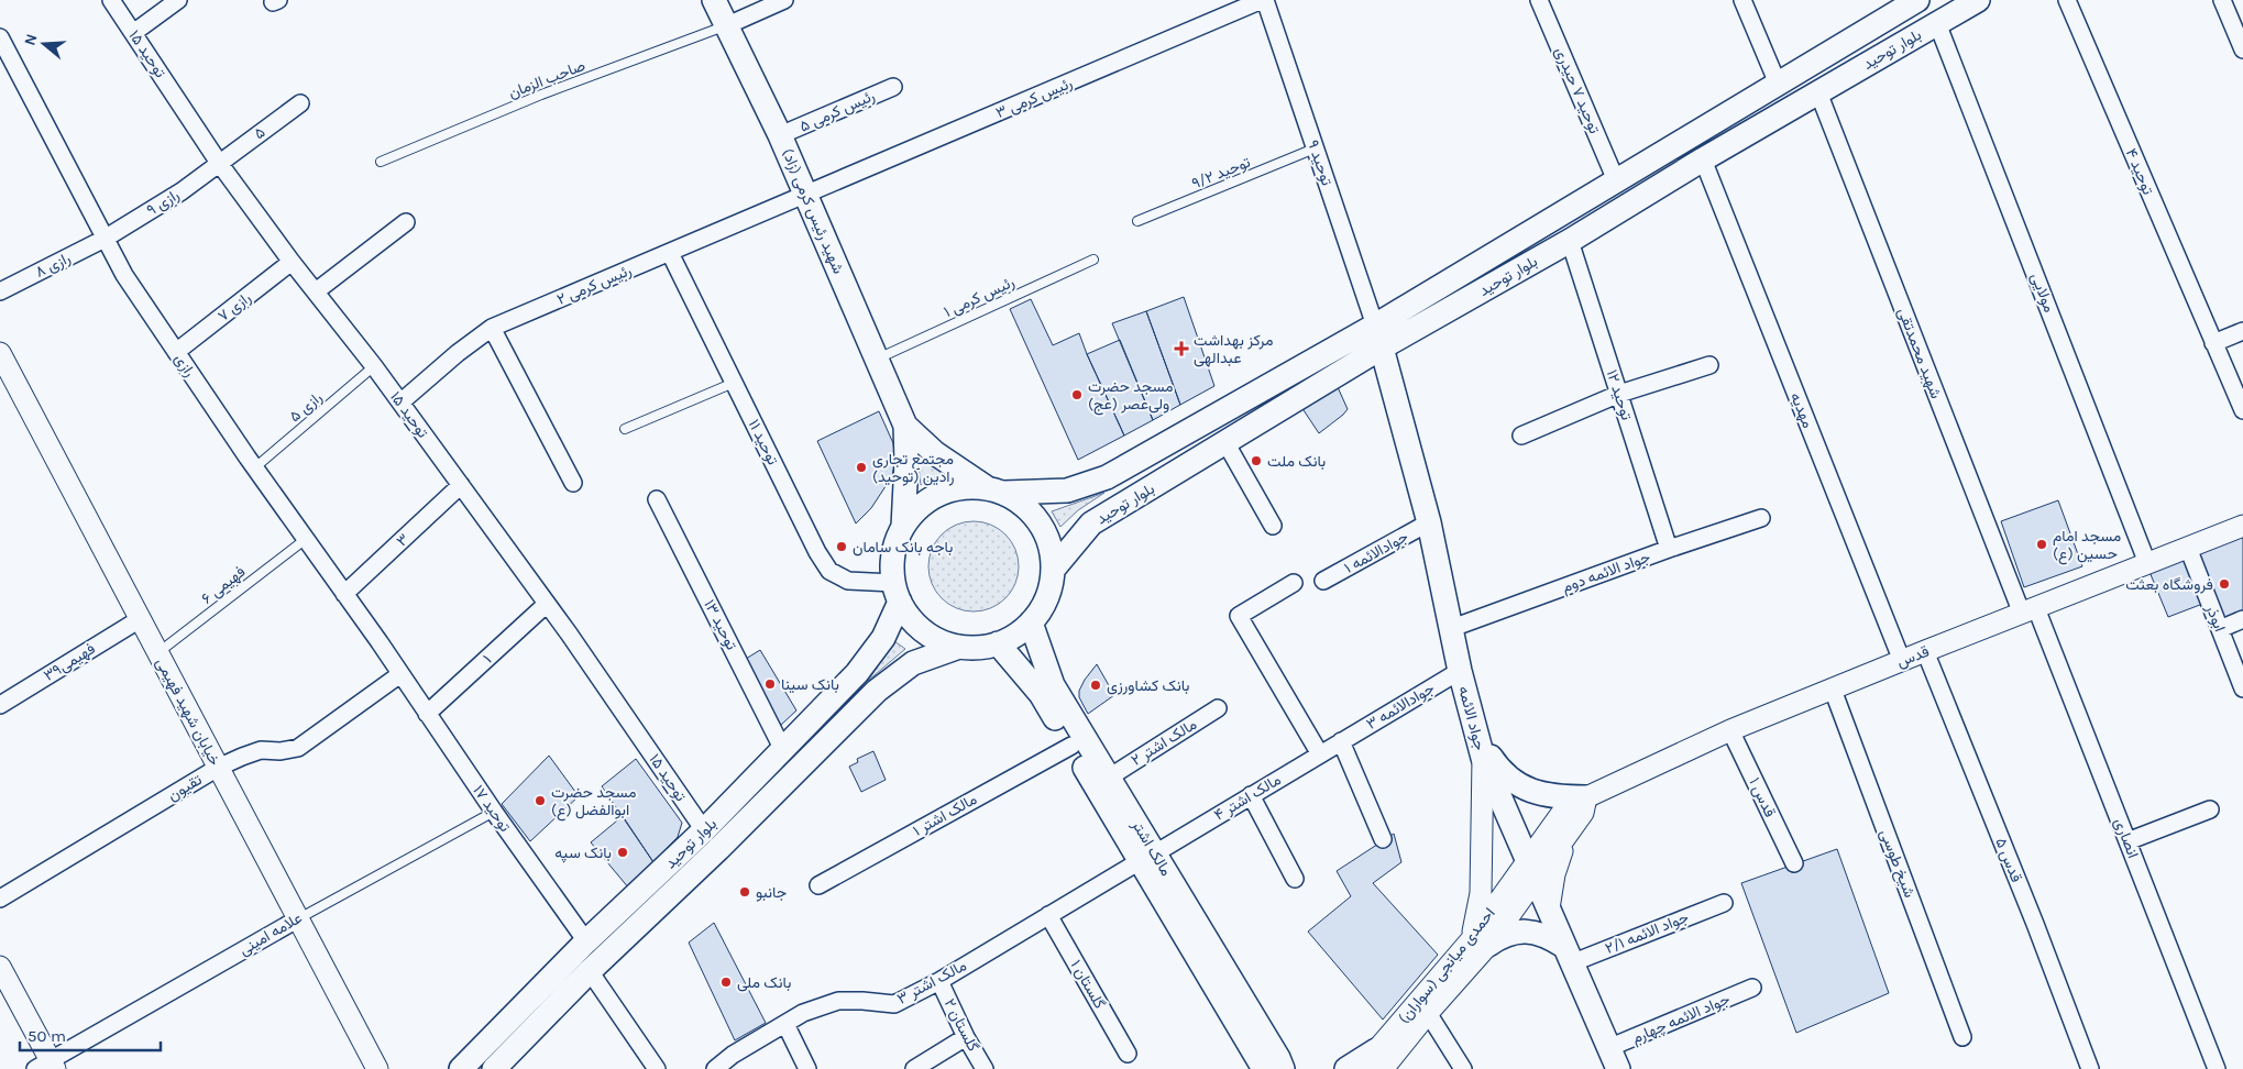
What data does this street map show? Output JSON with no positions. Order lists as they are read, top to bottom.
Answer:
{
  "streets": {
    "main road": [
      "بلوار توحید",
      "شهید رئیس کرمی (زاد)",
      "جواد الائمه",
      "مالک اشتر"
    ],
    "street": [
      "توحید ۱۵",
      "توحید ۷ حیدری",
      "رئیس کرمی ۳",
      "رئیس کرمی ۵",
      "۵",
      "توحید ۹",
      "توحید ۴",
      "رازی ۹",
      "رازی ۸",
      "رئیس کرمی ۲",
      "مولایی",
      "رازی ۷",
      "شهید محمدتقی",
      "رازی",
      "توحید ۱۲",
      "مهدیه",
      "توحید ۱۱",
      "۳",
      "جوادالائمه ۱",
      "جواد الائمه دوم",
      "ابوذر",
      "توحید ۱۳",
      "قدس",
      "۱",
      "فهیمی۳۹",
      "جوادالائمه ۳",
      "خیابان شهید فهیمی",
      "مالک اشتر ۲",
      "تقیون",
      "مالک اشتر ۴",
      "قدس ۱",
      "توحید ۱۷",
      "مالک اشتر ۱",
      "انصاری",
      "قدس ۵",
      "شیخ طوسی",
      "جواد الائمه ۲/۱",
      "علامه امینی",
      "احمدی میانجی (سواران)",
      "مالک اشتر ۳",
      "گلستان ۱",
      "جواد الائمه چهارم",
      "گلستان ۲"
    ],
    "lane": [
      "صاحب الزمان",
      "توحید ۹/۲",
      "رئیس کرمی ۱",
      "رازی ۵",
      "فهیمی ۶"
    ]
  },
  "crossings": [
    ["بلوار توحید", "توحید ۱۵"],
    ["بلوار توحید", "توحید ۷ حیدری"],
    ["بلوار توحید", "توحید ۹"],
    ["بلوار توحید", "مولایی"],
    ["بلوار توحید", "شهید محمدتقی"],
    ["بلوار توحید", "توحید ۱۲"],
    ["بلوار توحید", "مهدیه"],
    ["بلوار توحید", "توحید ۱۱"],
    ["بلوار توحید", "توحید ۱۳"],
    ["بلوار توحید", "جواد الائمه"],
    ["بلوار توحید", "توحید ۱۷"],
    ["بلوار توحید", "مالک اشتر"],
    ["توحید ۱۵", "۵"],
    ["توحید ۱۵", "رازی ۹"],
    ["توحید ۱۵", "رئیس کرمی ۲"],
    ["توحید ۱۵", "رازی ۷"],
    ["توحید ۱۵", "رازی ۵"],
    ["توحید ۱۵", "۳"],
    ["توحید ۱۵", "۱"],
    ["صاحب الزمان", "شهید رئیس کرمی (زاد)"],
    ["رئیس کرمی ۳", "توحید ۹"],
    ["رئیس کرمی ۳", "شهید رئیس کرمی (زاد)"],
    ["رئیس کرمی ۳", "رئیس کرمی ۲"],
    ["رئیس کرمی ۵", "شهید رئیس کرمی (زاد)"],
    ["۵", "رازی ۹"],
    ["توحید ۹", "توحید ۹/۲"],
    ["رازی ۹", "رازی ۸"],
    ["رازی ۹", "رازی"],
    ["شهید رئیس کرمی (زاد)", "رئیس کرمی ۲"],
    ["شهید رئیس کرمی (زاد)", "رئیس کرمی ۱"],
    ["رازی ۸", "رازی"],
    ["رئیس کرمی ۲", "توحید ۱۱"],
    ["مولایی", "قدس"],
    ["رازی ۷", "رازی"],
    ["شهید محمدتقی", "قدس"],
    ["شهید محمدتقی", "انصاری"],
    ["رازی", "رازی ۵"],
    ["رازی", "۳"],
    ["رازی", "فهیمی ۶"],
    ["رازی", "تقیون"],
    ["رازی", "توحید ۱۷"],
    ["توحید ۱۲", "جواد الائمه دوم"],
    ["مهدیه", "قدس"],
    ["توحید ۱۱", "مالک اشتر"],
    ["جوادالائمه ۱", "جواد الائمه"],
    ["جواد الائمه دوم", "جواد الائمه"],
    ["فهیمی ۶", "خیابان شهید فهیمی"],
    ["ابوذر", "قدس"],
    ["قدس", "جواد الائمه"],
    ["قدس", "قدس ۱"],
    ["قدس", "انصاری"],
    ["قدس", "قدس ۵"],
    ["قدس", "شیخ طوسی"],
    ["قدس", "احمدی میانجی (سواران)"],
    ["۱", "توحید ۱۷"],
    ["فهیمی۳۹", "خیابان شهید فهیمی"],
    ["جوادالائمه ۳", "جواد الائمه"],
    ["جوادالائمه ۳", "مالک اشتر ۴"],
    ["خیابان شهید فهیمی", "تقیون"],
    ["خیابان شهید فهیمی", "علامه امینی"],
    ["جواد الائمه", "جواد الائمه ۲/۱"],
    ["جواد الائمه", "احمدی میانجی (سواران)"],
    ["جواد الائمه", "جواد الائمه چهارم"],
    ["مالک اشتر ۲", "مالک اشتر"],
    ["تقیون", "توحید ۱۷"],
    ["مالک اشتر ۴", "مالک اشتر"],
    ["مالک اشتر ۴", "مالک اشتر ۳"],
    ["توحید ۱۷", "علامه امینی"],
    ["مالک اشتر ۱", "مالک اشتر"],
    ["مالک اشتر", "مالک اشتر ۳"],
    ["مالک اشتر ۳", "گلستان ۱"],
    ["مالک اشتر ۳", "گلستان ۲"]
  ],
  "places": {
    "health": ["مرکز بهداشت عبدالهی"],
    "other": [
      "مسجد حضرت ولی‌عصر (عج)",
      "بانک ملت",
      "مجتمع تجاری رادین (توحید)",
      "مسجد امام حسین (ع)",
      "باجه بانک سامان",
      "فروشگاه بعثت",
      "بانک سینا",
      "بانک کشاورزی",
      "مسجد حضرت ابوالفضل (ع)",
      "بانک سپه",
      "جانبو",
      "بانک ملی"
    ]
  },
  "scale_bar": "50 m",
  "north": "left"
}
